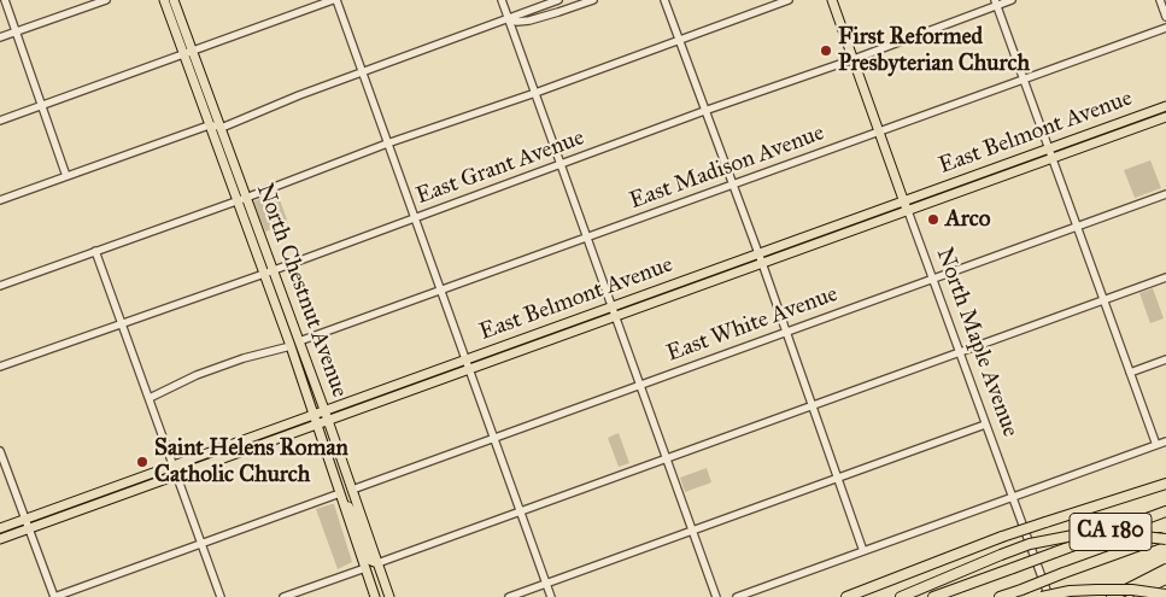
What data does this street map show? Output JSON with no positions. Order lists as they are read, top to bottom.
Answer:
{
  "streets": {
    "highway": ["CA 180"],
    "main road": ["East Belmont Avenue", "North Chestnut Avenue", "North Maple Avenue"],
    "street": ["East Grant Avenue", "East Madison Avenue", "East White Avenue"]
  },
  "crossings": [
    ["East Belmont Avenue", "North Chestnut Avenue"],
    ["East Belmont Avenue", "North Maple Avenue"],
    ["East Grant Avenue", "North Chestnut Avenue"],
    ["East Grant Avenue", "North Maple Avenue"],
    ["East Madison Avenue", "North Chestnut Avenue"],
    ["East Madison Avenue", "North Maple Avenue"],
    ["North Chestnut Avenue", "East White Avenue"],
    ["East White Avenue", "North Maple Avenue"]
  ],
  "places": ["First Reformed Presbyterian Church", "Arco", "Saint Helens Roman Catholic Church"]
}
